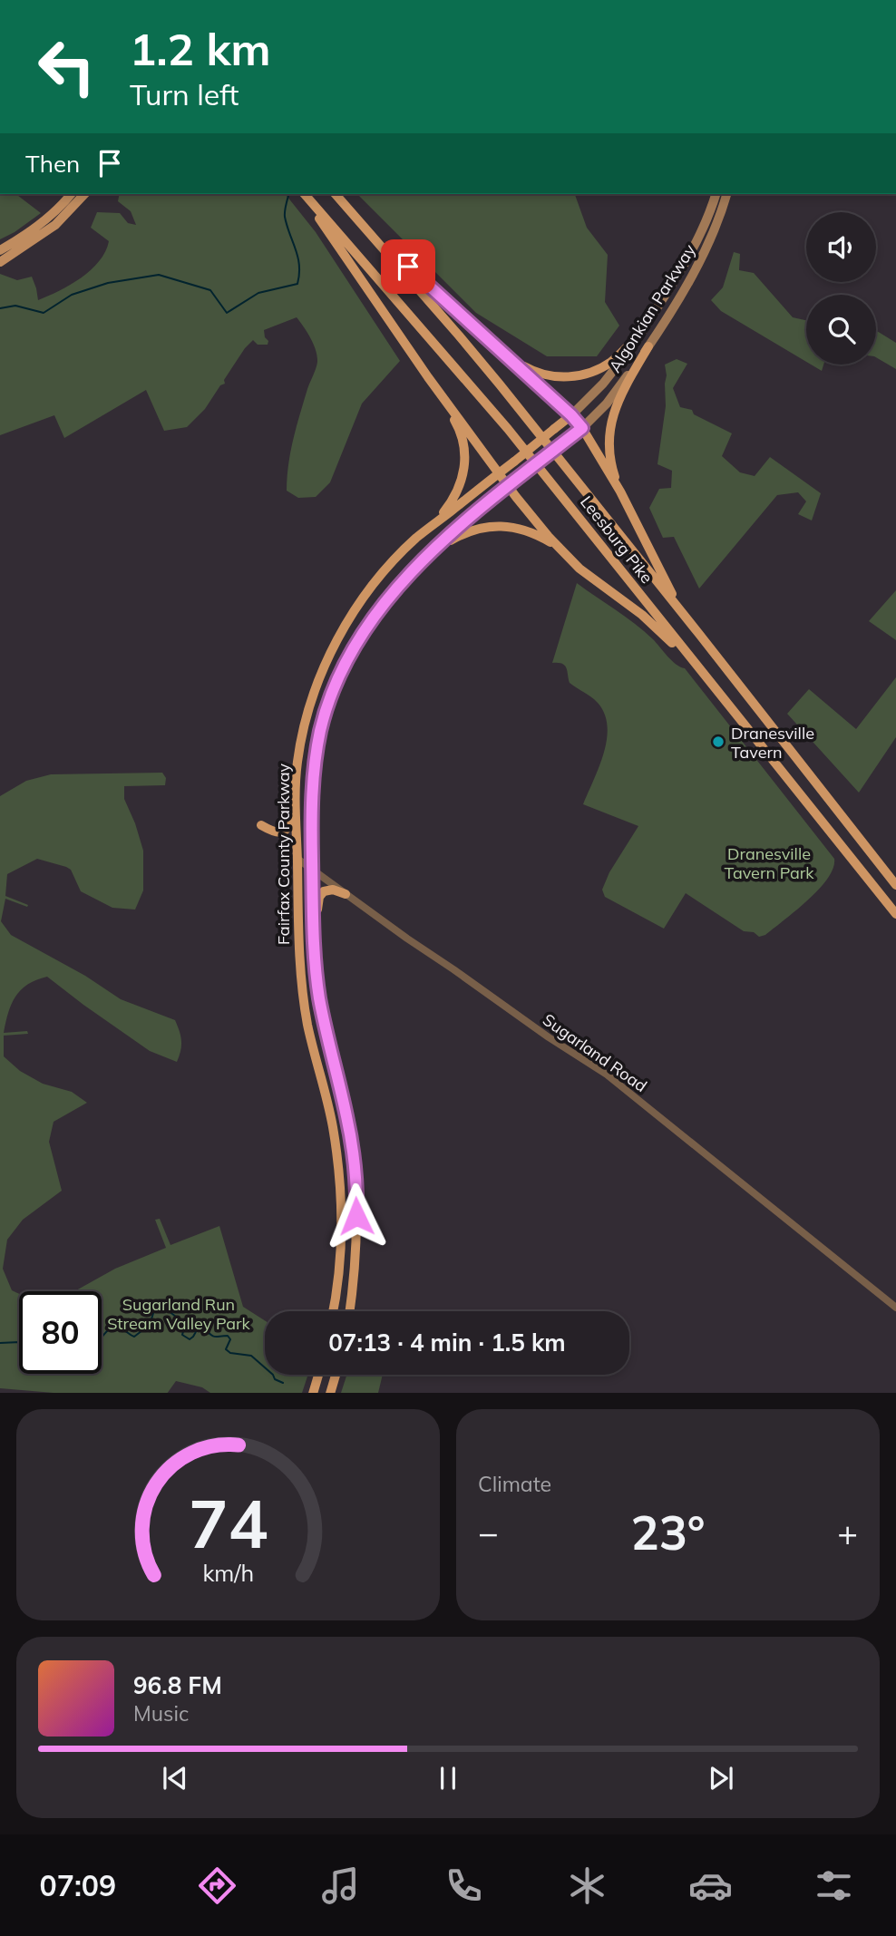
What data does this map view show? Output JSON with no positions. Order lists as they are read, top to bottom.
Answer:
{
  "streets": {
    "highway": ["Leesburg Pike", "Fairfax County Parkway"],
    "main road": ["Algonkian Parkway"],
    "street": ["Sugarland Road"]
  },
  "crossings": [
    ["Algonkian Parkway", "Fairfax County Parkway"],
    ["Fairfax County Parkway", "Sugarland Road"]
  ],
  "parks": ["Dranesville Tavern Park", "Sugarland Run Stream Valley Park"],
  "places": ["Dranesville Tavern"],
  "page": {
    "turn": ["1.2 km", "Turn left"],
    "then": "Then",
    "limit": "80",
    "trip": "07:13 · 4 min · 1.5 km",
    "tile": "Climate",
    "heat": ["−", "23°", "+"],
    "song": ["96.8 FM", "Music"],
    "tabs": "07:09",
    "gauge": ["74", "km/h"]
  }
}
